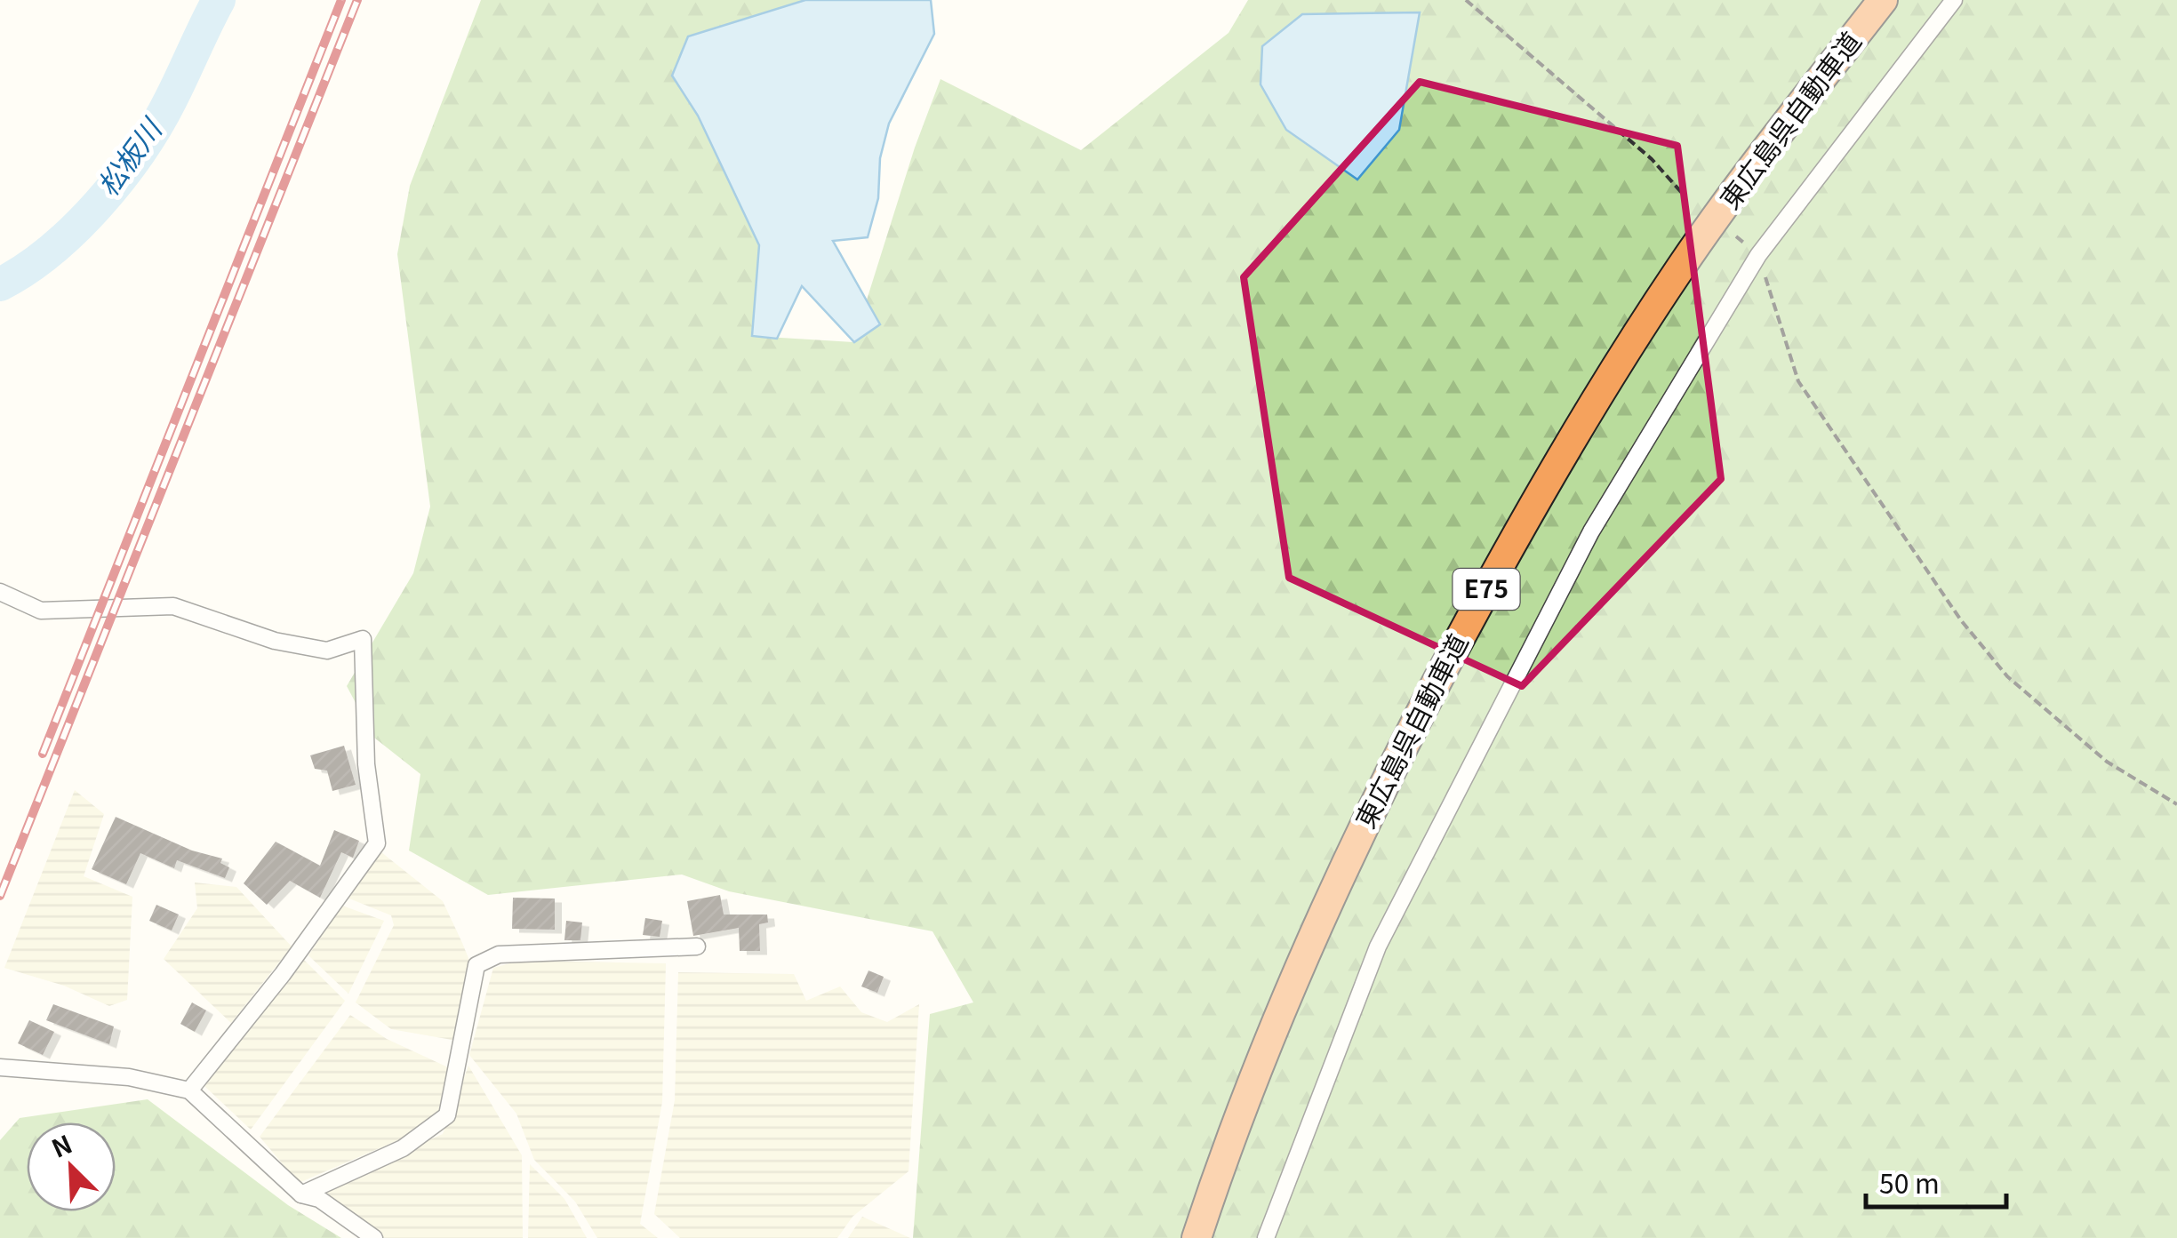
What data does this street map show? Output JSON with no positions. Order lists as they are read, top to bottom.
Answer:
{
  "streets": {
    "highway": ["東広島呉自動車道", "E75"]
  },
  "water": ["松板川"],
  "scale_bar": "50 m",
  "north": "top left"
}
